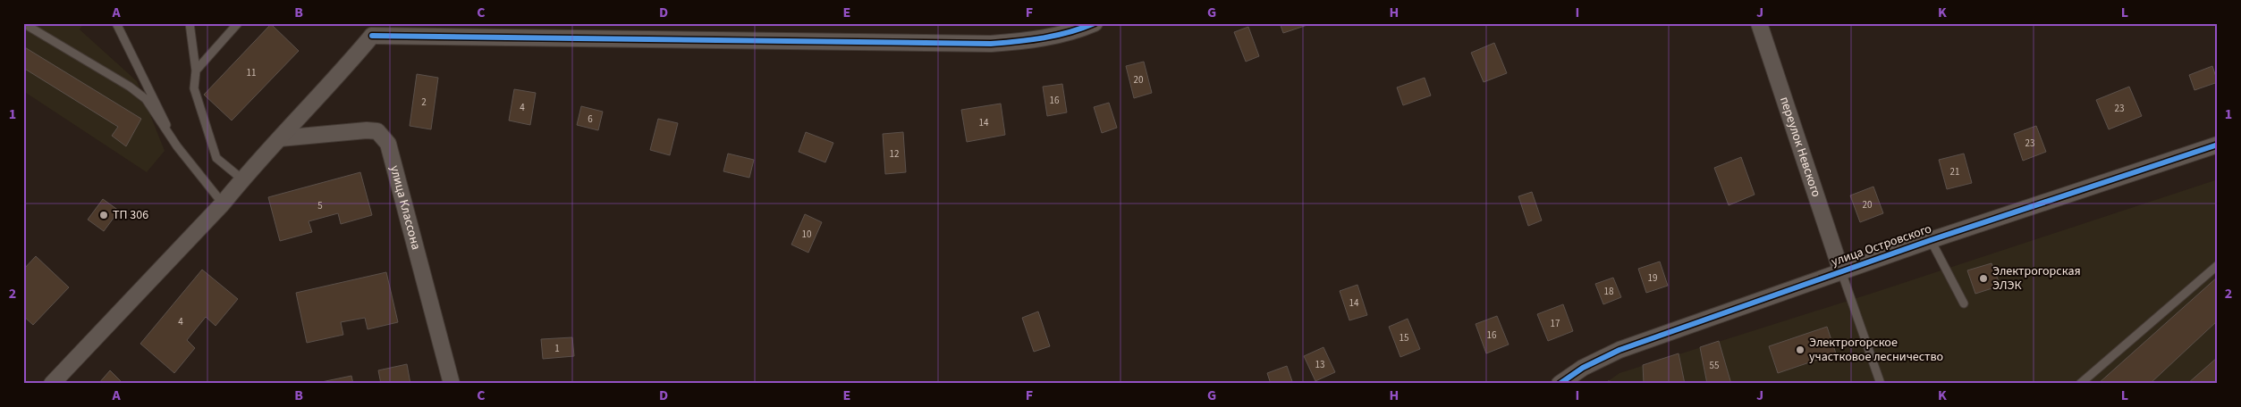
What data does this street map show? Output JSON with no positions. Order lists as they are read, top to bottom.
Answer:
{
  "streets": {
    "street": ["переулок Невского", "улица Классона", "улица Островского"]
  },
  "crossings": [
    ["переулок Невского", "улица Островского"]
  ],
  "places": ["ТП 306", "Электрогорская ЭЛЭК", "Электрогорское участковое лесничество"],
  "house_numbers": [
    "11",
    "20",
    "16",
    "2",
    "4",
    "23",
    "6",
    "14",
    "23",
    "12",
    "21",
    "20",
    "5",
    "10",
    "19",
    "18",
    "14",
    "4",
    "17",
    "16",
    "15",
    "1",
    "13",
    "55"
  ],
  "grid": {
    "columns": [
      "A",
      "B",
      "C",
      "D",
      "E",
      "F",
      "G",
      "H",
      "I",
      "J",
      "K",
      "L"
    ],
    "rows": ["1", "2"]
  }
}
